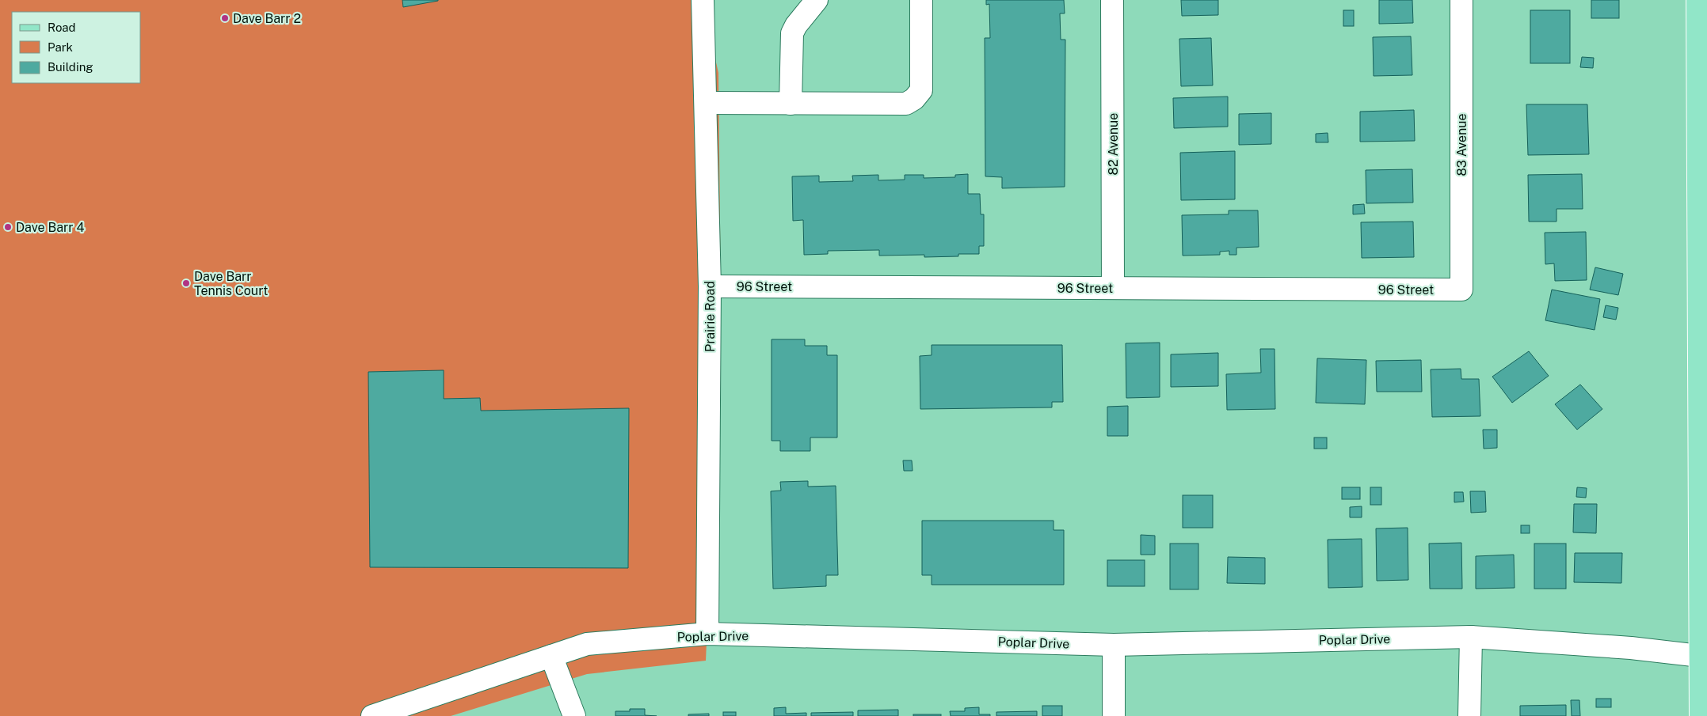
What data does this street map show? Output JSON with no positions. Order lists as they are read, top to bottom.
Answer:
{
  "streets": {
    "street": [
      "82 Avenue",
      "83 Avenue",
      "96 Street",
      "Prairie Road",
      "Poplar Drive"
    ]
  },
  "crossings": [
    ["82 Avenue", "96 Street"],
    ["83 Avenue", "96 Street"],
    ["96 Street", "Prairie Road"],
    ["Prairie Road", "Poplar Drive"]
  ],
  "places": ["Dave Barr 2", "Dave Barr 4", "Dave Barr Tennis Court"],
  "legend": ["Road", "Park", "Building"]
}
